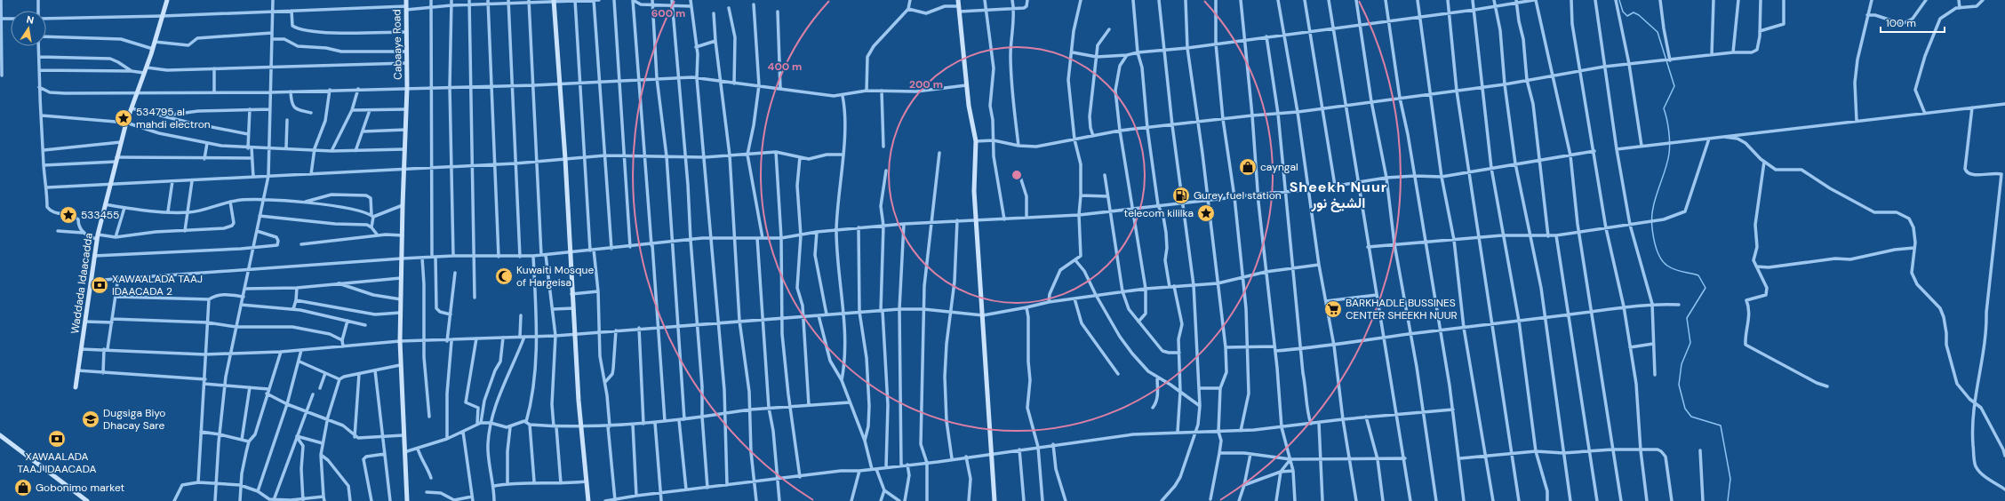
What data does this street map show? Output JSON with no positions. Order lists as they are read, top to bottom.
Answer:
{
  "streets": {
    "street": ["Cabaaye Road", "Waddada Idaacadda"]
  },
  "districts": ["Sheekh Nuur الشيخ نور"],
  "places": {
    "place": ["534795 al mahdi electron", "telecom kililka", "533455"],
    "shop": ["cayngal", "Gobonimo market"],
    "fuel station": ["Gurey fuel station"],
    "mosque": ["Kuwaiti Mosque of Hargeisa"],
    "bank": ["XAWAALADA TAAJ IDAACADA 2", "XAWAALADA TAAJ IDAACADA"],
    "supermarket": ["BARKHADLE BUSSINES CENTER SHEEKH NUUR"],
    "school or university": ["Dugsiga Biyo Dhacay Sare"]
  },
  "scale_bar": "100 m",
  "north": "top",
  "rings": ["600 m", "400 m", "200 m"]
}
